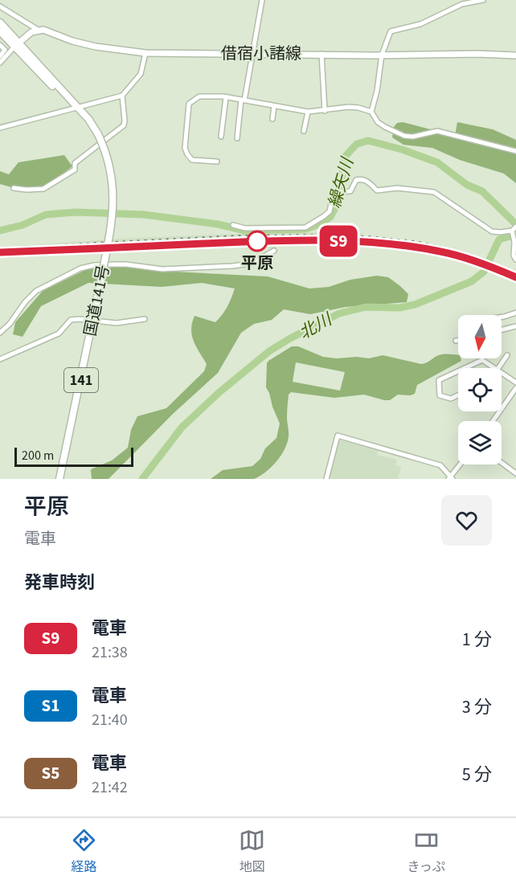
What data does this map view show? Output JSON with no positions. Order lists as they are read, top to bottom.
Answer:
{
  "streets": {
    "highway": ["国道141号", "141"],
    "main road": ["借宿小諸線"]
  },
  "water": ["繰矢川", "北川"],
  "places": ["平原"],
  "scale_bar": "200 m",
  "north": "bottom",
  "page": {
    "on_map": "S9",
    "scale": "200 m",
    "heading": [
      ["平原", "電車"],
      "発車時刻"
    ],
    "list": [
      {
        "mark": "S9",
        "name": "電車",
        "note": "21:38",
        "value": "1 分"
      },
      {
        "mark": "S1",
        "name": "電車",
        "note": "21:40",
        "value": "3 分"
      },
      {
        "mark": "S5",
        "name": "電車",
        "note": "21:42",
        "value": "5 分"
      }
    ],
    "tabs": ["経路", "地図", "きっぷ"]
  }
}
